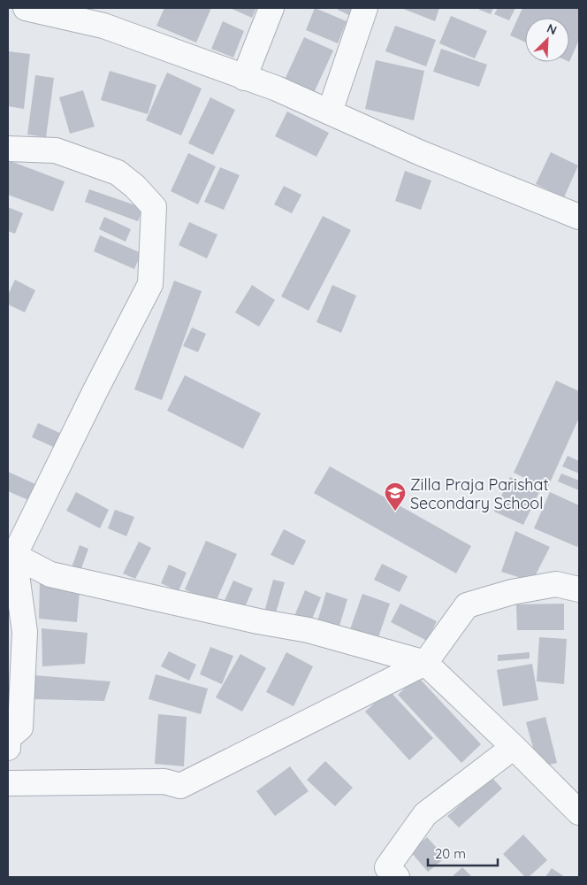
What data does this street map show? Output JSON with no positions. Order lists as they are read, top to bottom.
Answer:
{
  "places": {
    "school or university": ["Zilla Praja Parishat Secondary School"]
  },
  "scale_bar": "20 m",
  "north": "top right"
}
